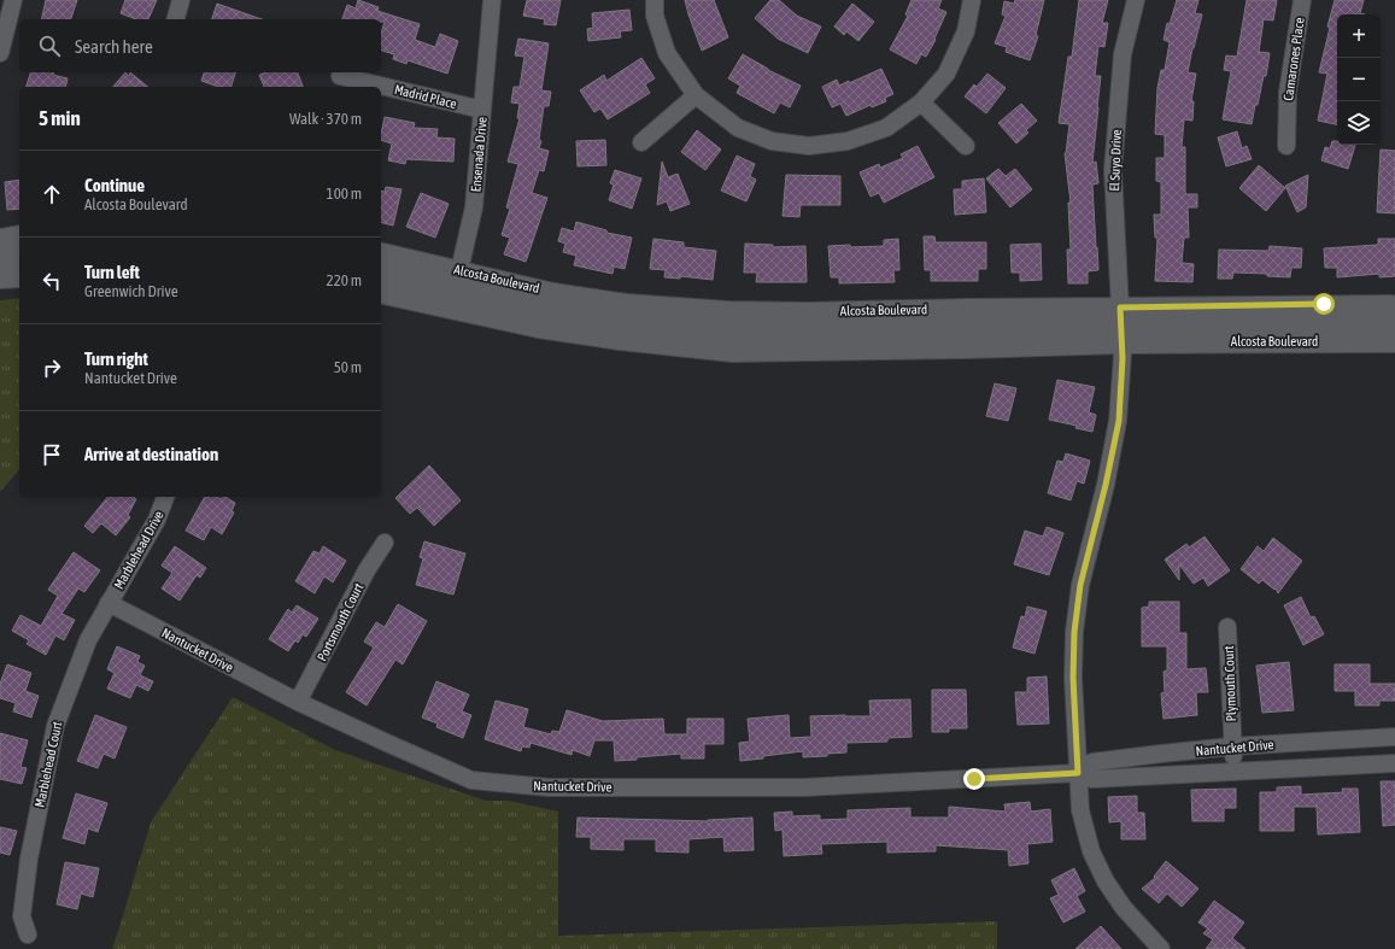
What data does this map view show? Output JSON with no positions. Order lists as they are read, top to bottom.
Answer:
{
  "streets": {
    "main road": ["Alcosta Boulevard"],
    "street": [
      "Camarones Place",
      "Madrid Place",
      "Ensenada Drive",
      "El Suyo Drive",
      "Marblehead Drive",
      "Portsmouth Court",
      "Nantucket Drive",
      "Plymouth Court",
      "Marblehead Court"
    ]
  },
  "crossings": [
    ["Madrid Place", "Ensenada Drive"],
    ["Ensenada Drive", "Alcosta Boulevard"],
    ["El Suyo Drive", "Alcosta Boulevard"],
    ["El Suyo Drive", "Nantucket Drive"],
    ["Marblehead Drive", "Nantucket Drive"],
    ["Marblehead Drive", "Marblehead Court"],
    ["Portsmouth Court", "Nantucket Drive"],
    ["Nantucket Drive", "Plymouth Court"],
    ["Nantucket Drive", "Marblehead Court"]
  ],
  "page": {
    "map_buttons": ["+", "−"],
    "search": "Search here",
    "heading": ["5 min", "Walk · 370 m"],
    "list": [
      ["Continue", "Alcosta Boulevard", "100 m"],
      ["Turn left", "Greenwich Drive", "220 m"],
      ["Turn right", "Nantucket Drive", "50 m"],
      "Arrive at destination"
    ]
  }
}
